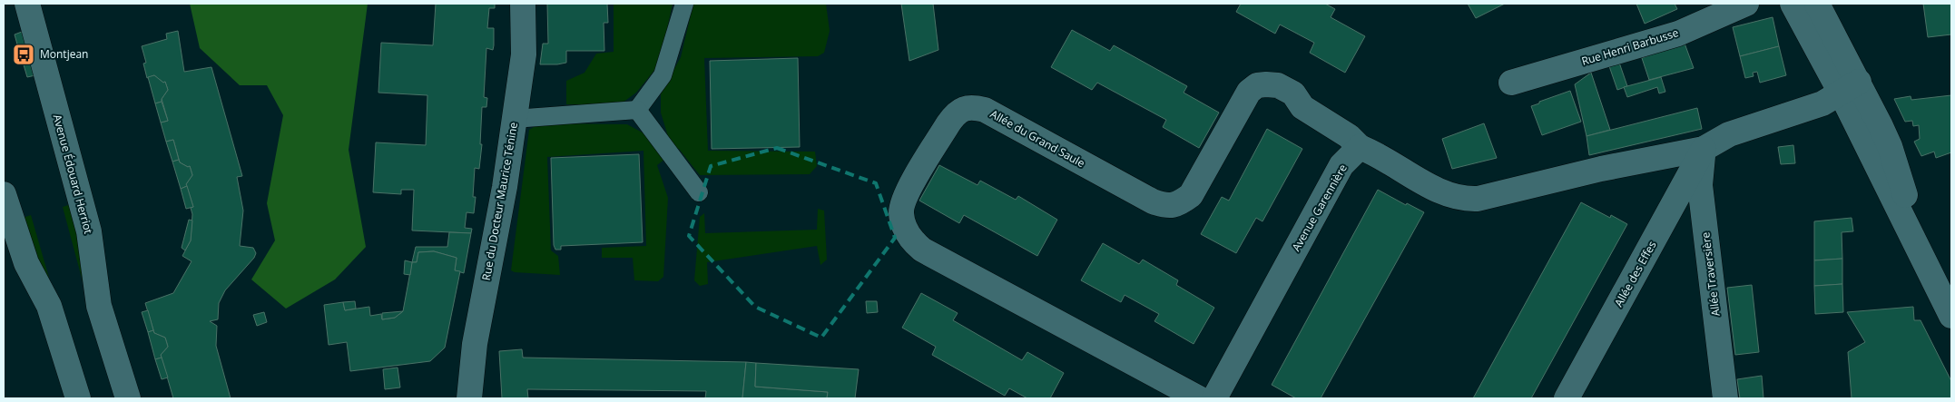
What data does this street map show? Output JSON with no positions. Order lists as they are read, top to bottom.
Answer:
{
  "streets": {
    "street": [
      "Rue Henri Barbusse",
      "Allée du Grand Saule",
      "Avenue Édouard Herriot",
      "Rue du Docteur Maurice Ténine",
      "Avenue Garennière",
      "Allée des Effes",
      "Allée Traversière"
    ]
  },
  "crossings": [
    ["Allée du Grand Saule", "Avenue Garennière"],
    ["Allée des Effes", "Allée Traversière"]
  ],
  "places": {
    "bus stop": ["Montjean"]
  }
}
